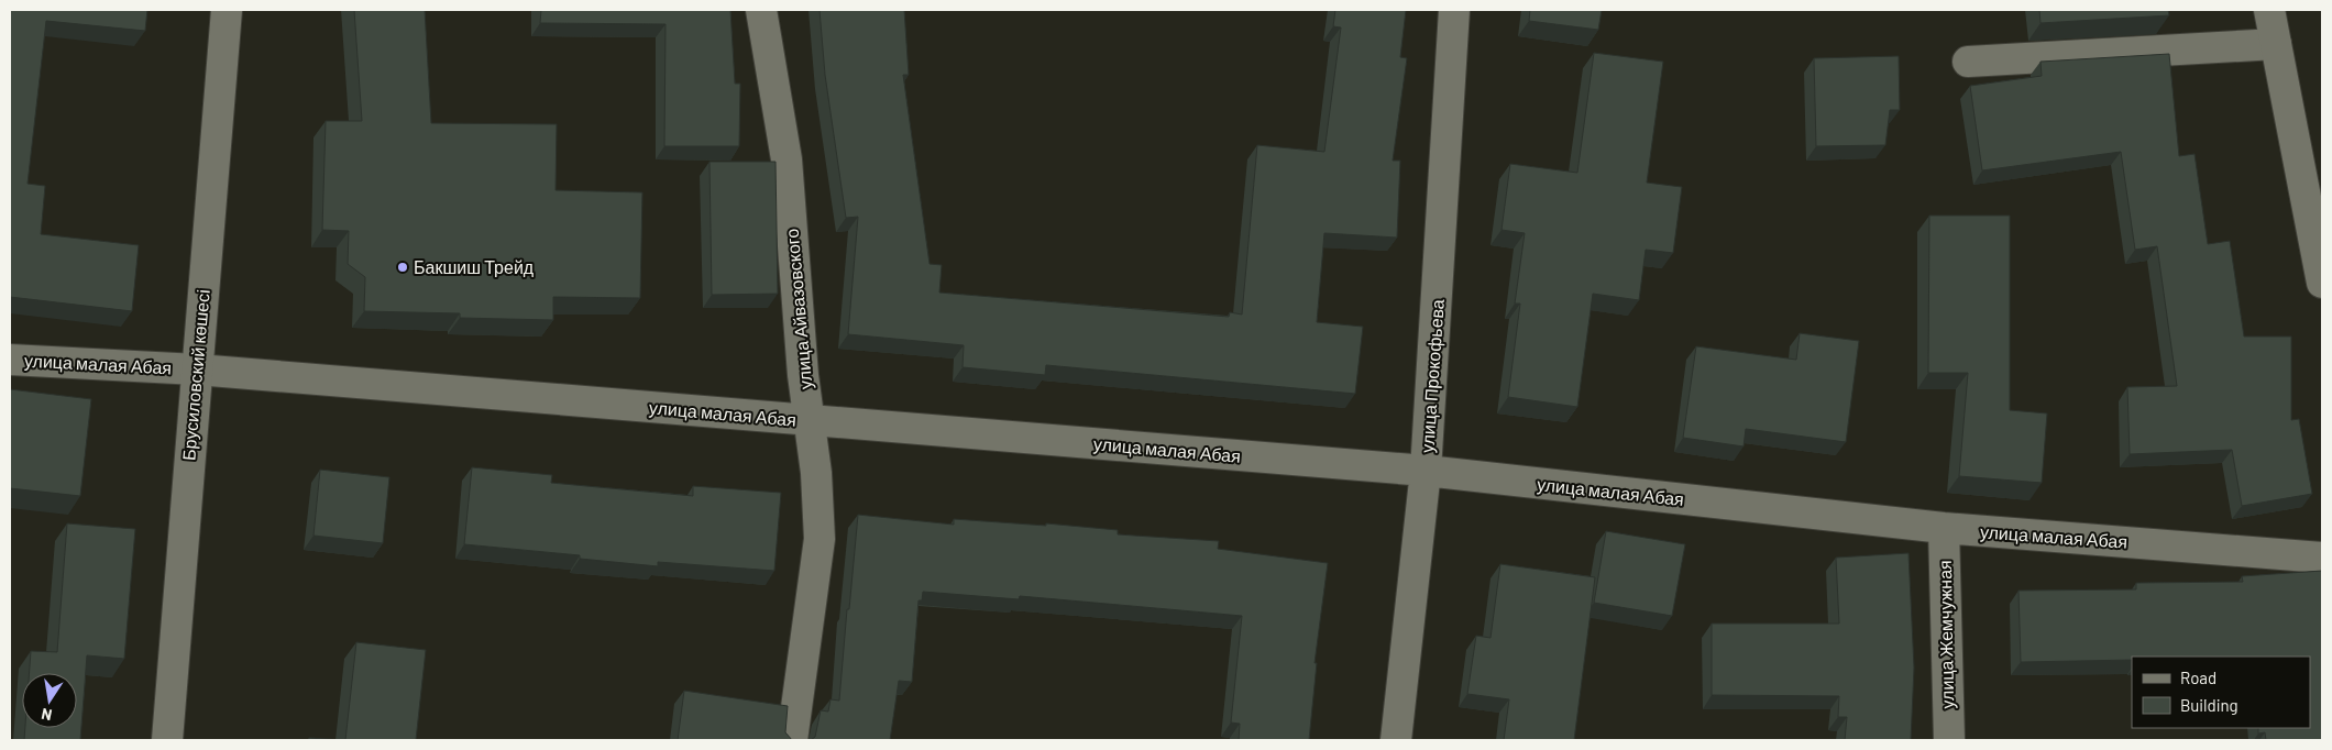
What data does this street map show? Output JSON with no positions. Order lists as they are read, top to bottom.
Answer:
{
  "streets": {
    "street": [
      "улица Айвазовского",
      "улица малая Абая",
      "Брусиловский көшесі",
      "улица Прокофьева",
      "улица Жемчужная"
    ]
  },
  "crossings": [
    ["улица Айвазовского", "улица малая Абая"],
    ["улица малая Абая", "Брусиловский көшесі"],
    ["улица малая Абая", "улица Прокофьева"],
    ["улица малая Абая", "улица Жемчужная"]
  ],
  "places": ["Бакшиш Трейд"],
  "legend": ["Road", "Building"],
  "north": "bottom"
}
